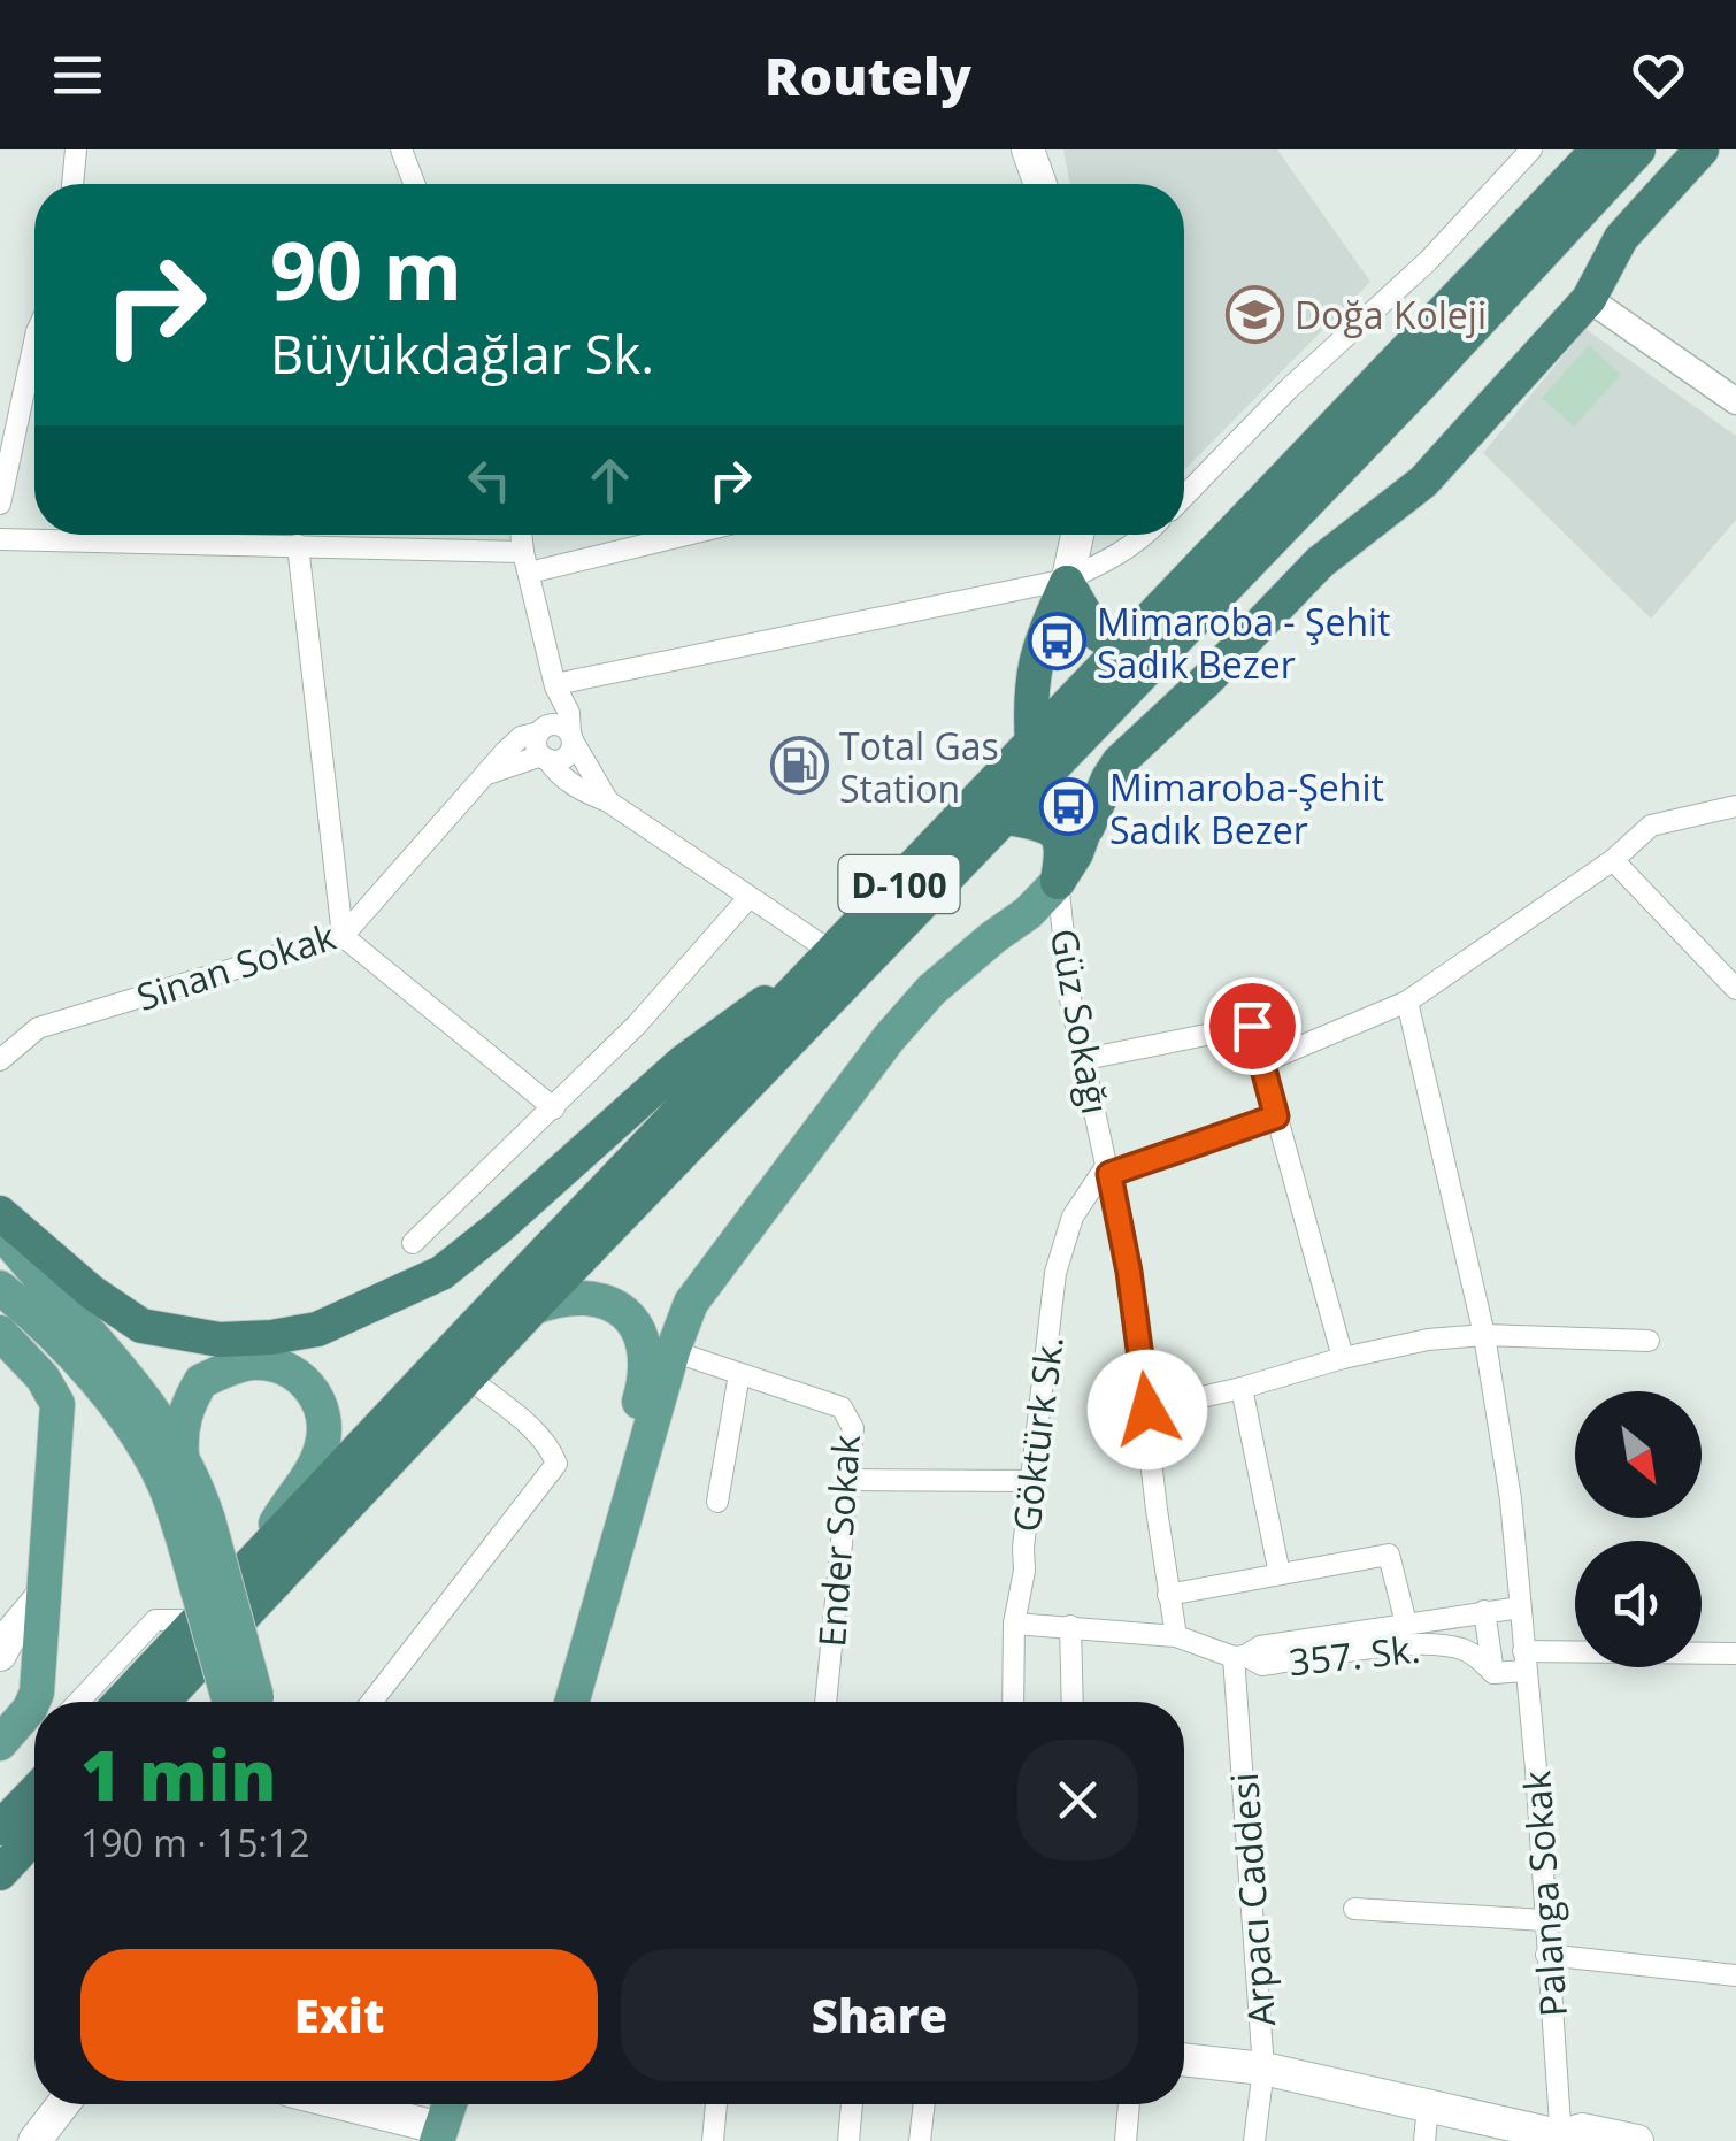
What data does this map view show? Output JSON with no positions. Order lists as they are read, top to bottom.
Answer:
{
  "streets": {
    "highway": ["D-100"],
    "street": [
      "Sinan Sokak",
      "Güz Sokağı",
      "Göktürk Sk.",
      "Ender Sokak",
      "357. Sk.",
      "Palanga Sokak",
      "Arpacı Caddesi"
    ]
  },
  "crossings": [
    ["Güz Sokağı", "Göktürk Sk."],
    ["Güz Sokağı", "357. Sk."],
    ["Göktürk Sk.", "357. Sk."],
    ["357. Sk.", "Palanga Sokak"],
    ["357. Sk.", "Arpacı Caddesi"]
  ],
  "places": {
    "school or university": ["Doğa Koleji"],
    "bus stop": ["Mimaroba - Şehit Sadık Bezer", "Mimaroba-Şehit Sadık Bezer"],
    "fuel station": ["Total Gas Station"]
  },
  "north": "bottom right",
  "page": {
    "header": "Routely",
    "turn": ["90 m", "Büyükdağlar Sk."],
    "heading": ["1 min", "190 m · 15:12"],
    "buttons": ["Exit", "Share"]
  }
}
